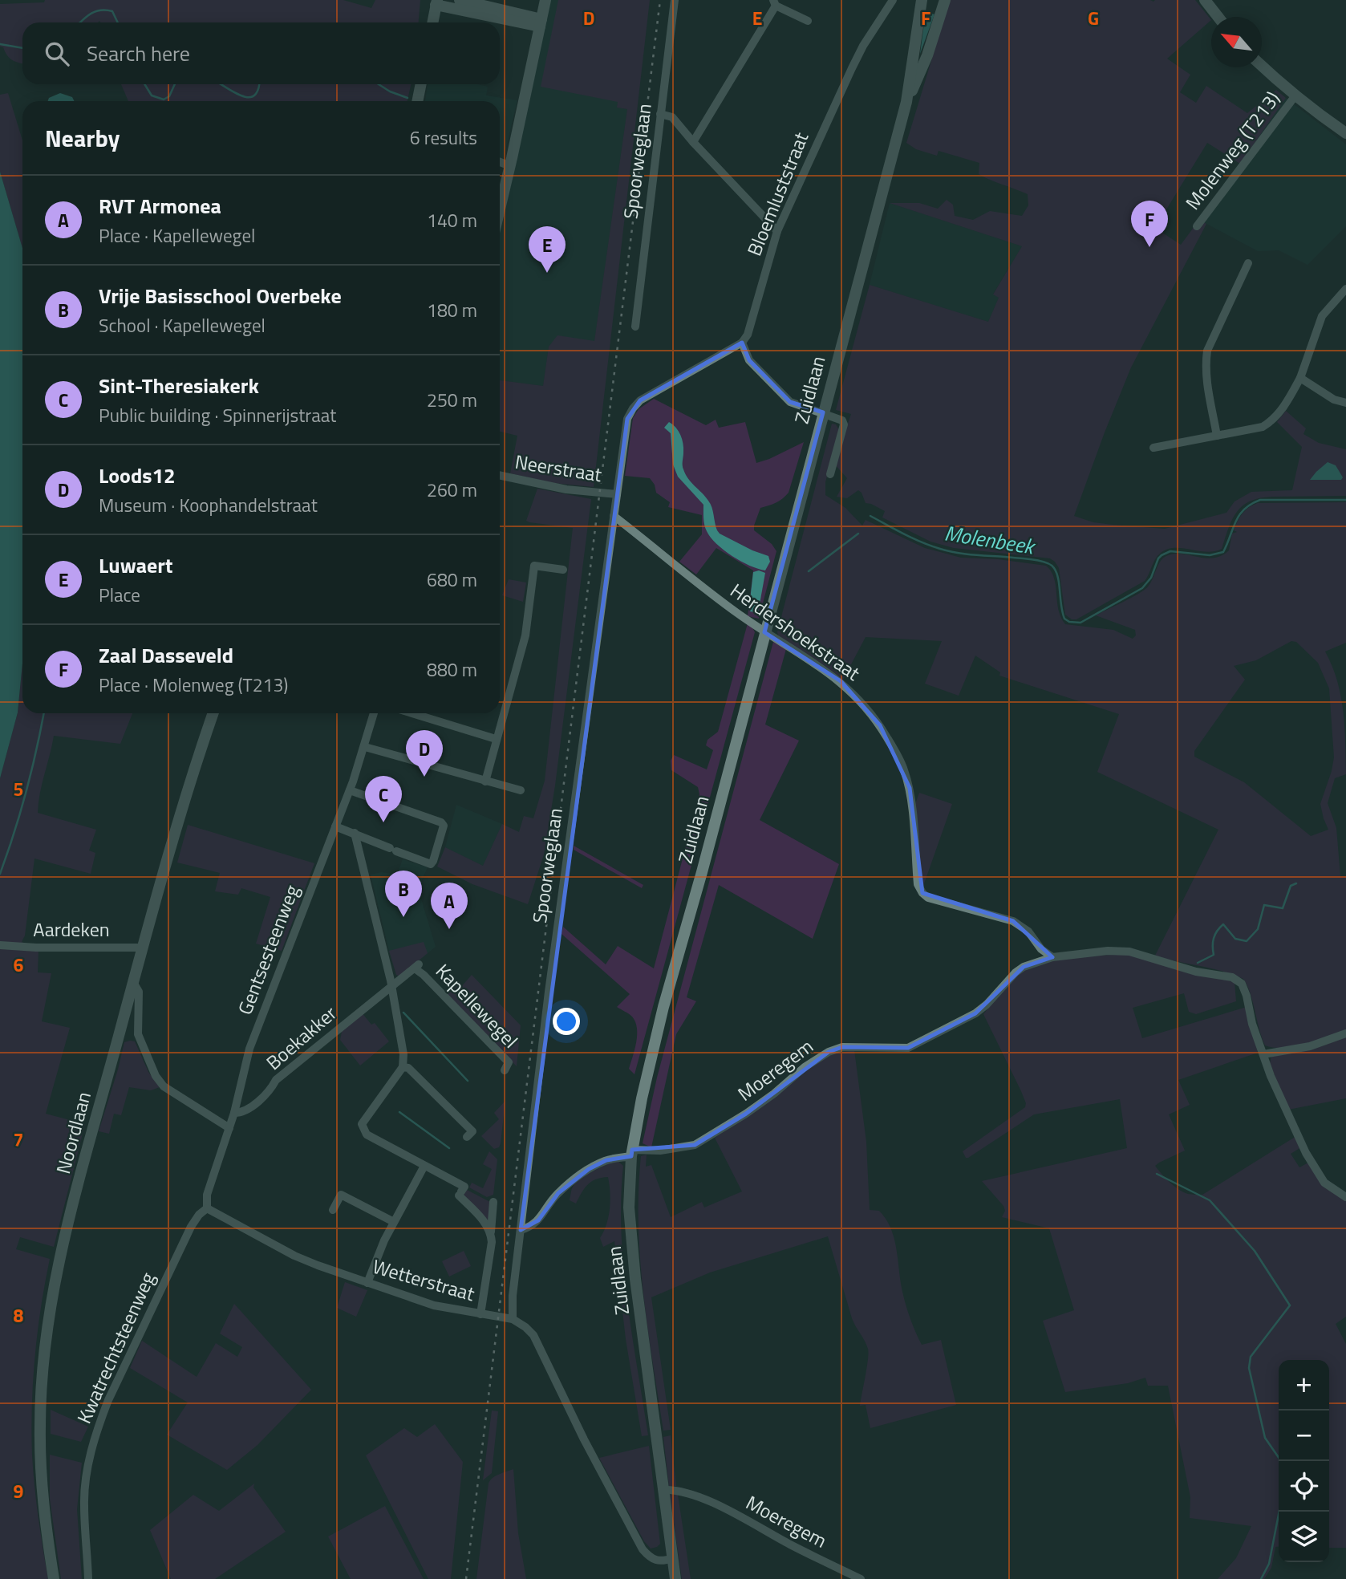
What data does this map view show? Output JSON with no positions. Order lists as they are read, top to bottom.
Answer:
{
  "streets": {
    "main road": ["Zuidlaan", "Noordlaan"],
    "street": [
      "Molenweg (T213)",
      "Spoorweglaan",
      "Bloemluststraat",
      "Neerstraat",
      "Herdershoekstraat",
      "Aardeken",
      "Gentsesteenweg",
      "Kapellewegel",
      "Boekakker",
      "Moeregem",
      "Wetterstraat",
      "Kwatrechtsteenweg"
    ]
  },
  "crossings": [
    ["Spoorweglaan", "Bloemluststraat"],
    ["Spoorweglaan", "Neerstraat"],
    ["Spoorweglaan", "Herdershoekstraat"],
    ["Spoorweglaan", "Moeregem"],
    ["Spoorweglaan", "Wetterstraat"],
    ["Zuidlaan", "Herdershoekstraat"],
    ["Zuidlaan", "Moeregem"],
    ["Herdershoekstraat", "Moeregem"],
    ["Aardeken", "Noordlaan"],
    ["Gentsesteenweg", "Boekakker"],
    ["Gentsesteenweg", "Wetterstraat"],
    ["Gentsesteenweg", "Kwatrechtsteenweg"],
    ["Kapellewegel", "Boekakker"],
    ["Wetterstraat", "Kwatrechtsteenweg"]
  ],
  "water": ["Molenbeek"],
  "north": "top left",
  "page": {
    "search": "Search here",
    "heading": ["Nearby", "6 results"],
    "list": [
      {
        "mark": "A",
        "name": "RVT Armonea",
        "note": "Place · Kapellewegel",
        "value": "140 m"
      },
      {
        "mark": "B",
        "name": "Vrije Basisschool Overbeke",
        "note": "School · Kapellewegel",
        "value": "180 m"
      },
      {
        "mark": "C",
        "name": "Sint-Theresiakerk",
        "note": "Public building · Spinnerijstraat",
        "value": "250 m"
      },
      {
        "mark": "D",
        "name": "Loods12",
        "note": "Museum · Koophandelstraat",
        "value": "260 m"
      },
      {
        "mark": "E",
        "name": "Luwaert",
        "note": "Place",
        "value": "680 m"
      },
      {
        "mark": "F",
        "name": "Zaal Dasseveld",
        "note": "Place · Molenweg (T213)",
        "value": "880 m"
      }
    ],
    "pins": [
      "F",
      "E",
      "D",
      "C",
      "B",
      "A"
    ],
    "map_buttons": ["+", "−"]
  },
  "grid": {
    "columns": [
      "D",
      "E",
      "F",
      "G"
    ],
    "rows": [
      "5",
      "6",
      "7",
      "8",
      "9"
    ]
  }
}
